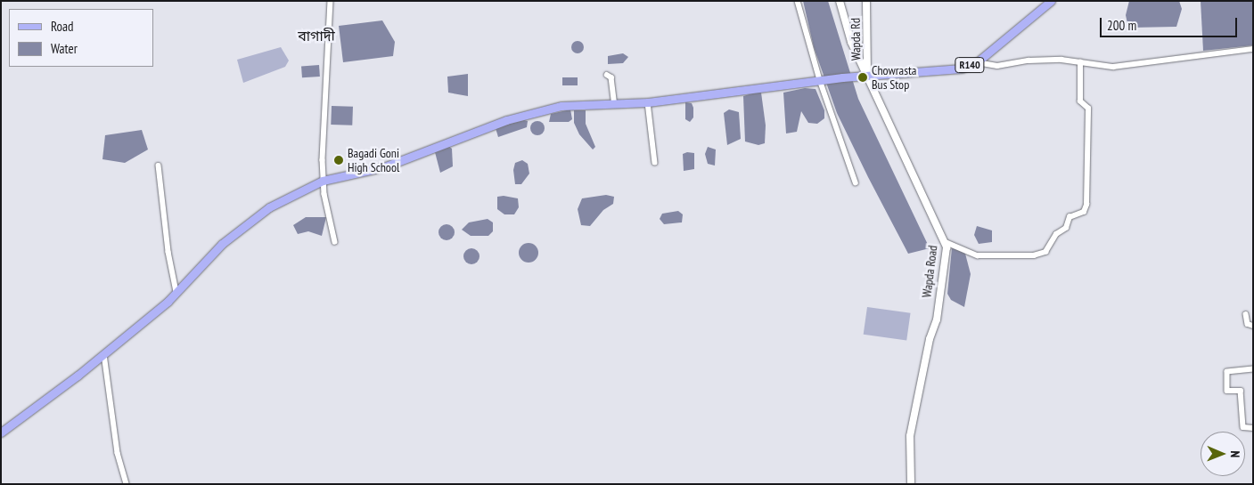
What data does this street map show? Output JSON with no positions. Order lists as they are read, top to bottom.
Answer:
{
  "streets": {
    "main road": ["Wapda Rd", "R140", "Wapda Road"]
  },
  "crossings": [
    ["Wapda Rd", "R140"],
    ["Wapda Rd", "Wapda Road"],
    ["R140", "Wapda Road"]
  ],
  "districts": ["বাগাদী"],
  "places": ["Chowrasta Bus Stop", "Bagadi Goni High School"],
  "legend": ["Road", "Water"],
  "scale_bar": "200 m",
  "north": "right"
}
